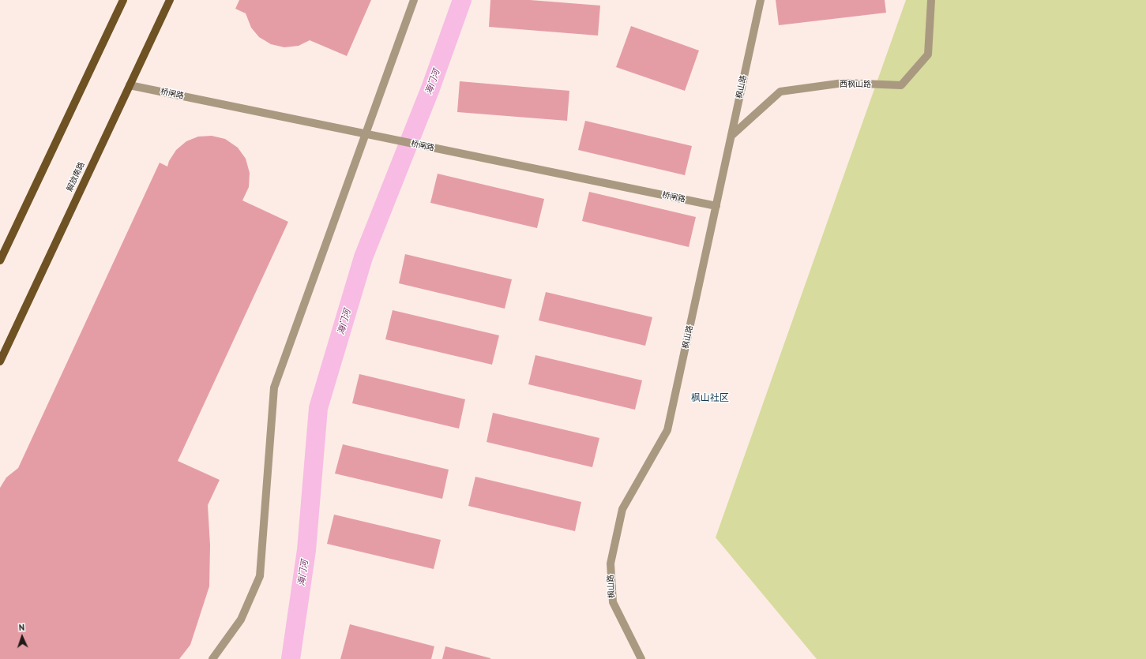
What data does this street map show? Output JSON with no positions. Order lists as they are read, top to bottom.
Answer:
{
  "streets": {
    "main road": ["解放南路"],
    "street": ["西枫山路", "枫山路", "桥闸路"]
  },
  "crossings": [
    ["西枫山路", "枫山路"],
    ["枫山路", "桥闸路"],
    ["桥闸路", "解放南路"]
  ],
  "districts": ["枫山社区"],
  "water": ["海门河"],
  "north": "top"
}
